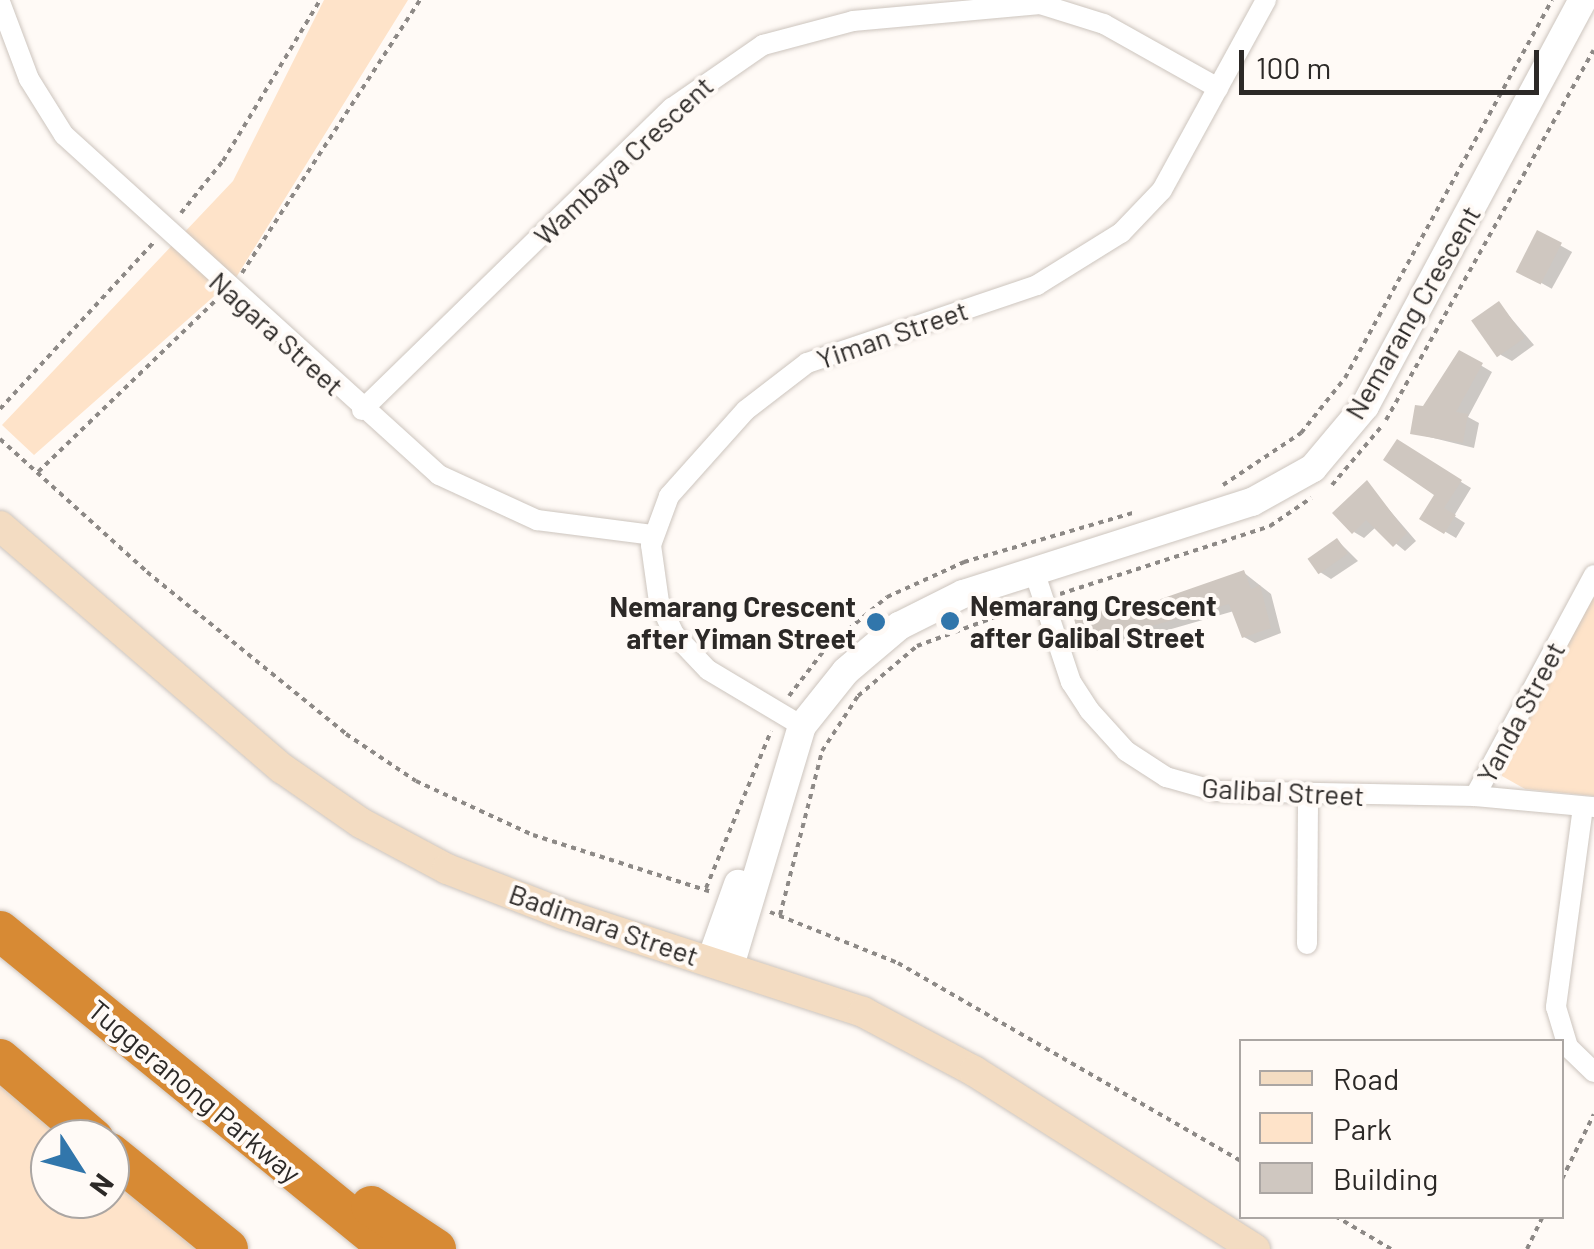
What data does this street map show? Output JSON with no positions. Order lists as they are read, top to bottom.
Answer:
{
  "streets": {
    "highway": ["Tuggeranong Parkway"],
    "main road": ["Badimara Street"],
    "street": [
      "Wambaya Crescent",
      "Nemarang Crescent",
      "Nagara Street",
      "Yiman Street",
      "Yanda Street",
      "Galibal Street"
    ]
  },
  "crossings": [
    ["Wambaya Crescent", "Nagara Street"],
    ["Wambaya Crescent", "Yiman Street"],
    ["Nemarang Crescent", "Galibal Street"],
    ["Nemarang Crescent", "Badimara Street"],
    ["Nagara Street", "Yiman Street"],
    ["Yanda Street", "Galibal Street"]
  ],
  "places": ["Nemarang Crescent after Galibal Street", "Nemarang Crescent after Yiman Street"],
  "legend": ["Road", "Park", "Building"],
  "scale_bar": "100 m",
  "north": "bottom right"
}
